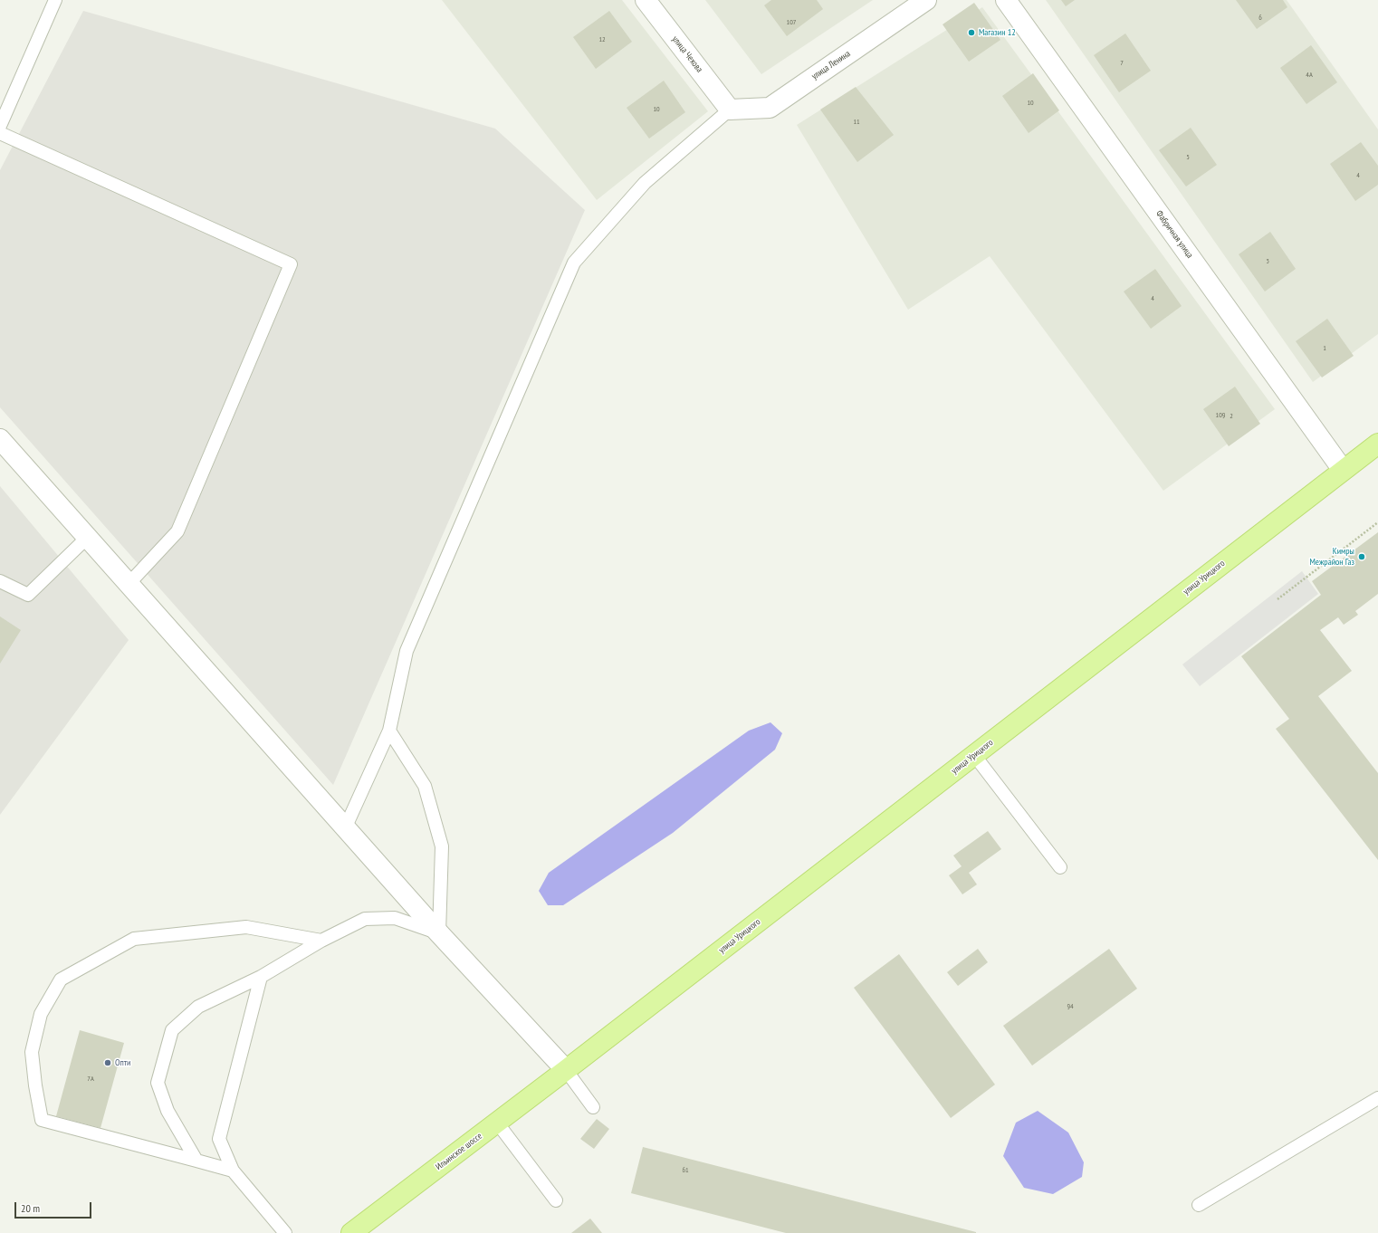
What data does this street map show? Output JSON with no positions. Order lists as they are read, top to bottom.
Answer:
{
  "streets": {
    "main road": ["улица Урицкого", "Ильинское шоссе"],
    "street": ["улица Чехова", "улица Ленина", "Фабричная улица"]
  },
  "crossings": [
    ["улица Чехова", "улица Ленина"],
    ["Фабричная улица", "улица Урицкого"],
    ["улица Урицкого", "Ильинское шоссе"]
  ],
  "places": ["Магазин 12", "Кимры Межрайон Газ", "Опти"],
  "house_numbers": [
    "6",
    "107",
    "12",
    "7",
    "4А",
    "10",
    "10",
    "11",
    "5",
    "4",
    "3",
    "4",
    "1",
    "109",
    "2",
    "94",
    "7А",
    "61"
  ],
  "scale_bar": "20 m"
}
